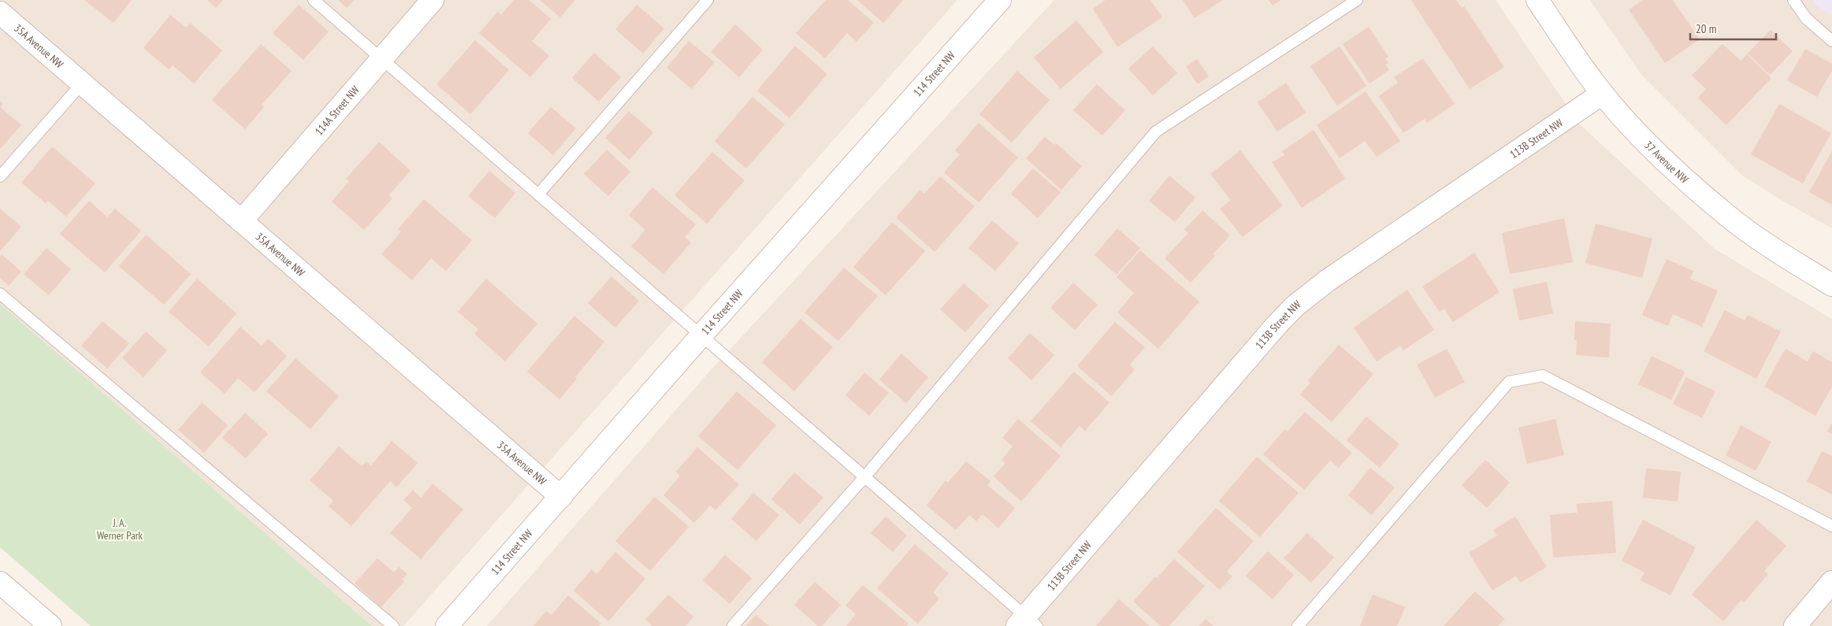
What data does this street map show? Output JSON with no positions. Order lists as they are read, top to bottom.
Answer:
{
  "streets": {
    "street": [
      "35A Avenue NW",
      "114 Street NW",
      "114A Street NW",
      "113B Street NW",
      "37 Avenue NW"
    ]
  },
  "crossings": [
    ["35A Avenue NW", "114 Street NW"],
    ["35A Avenue NW", "114A Street NW"],
    ["113B Street NW", "37 Avenue NW"]
  ],
  "parks": ["J. A. Werner Park"],
  "scale_bar": "20 m"
}
